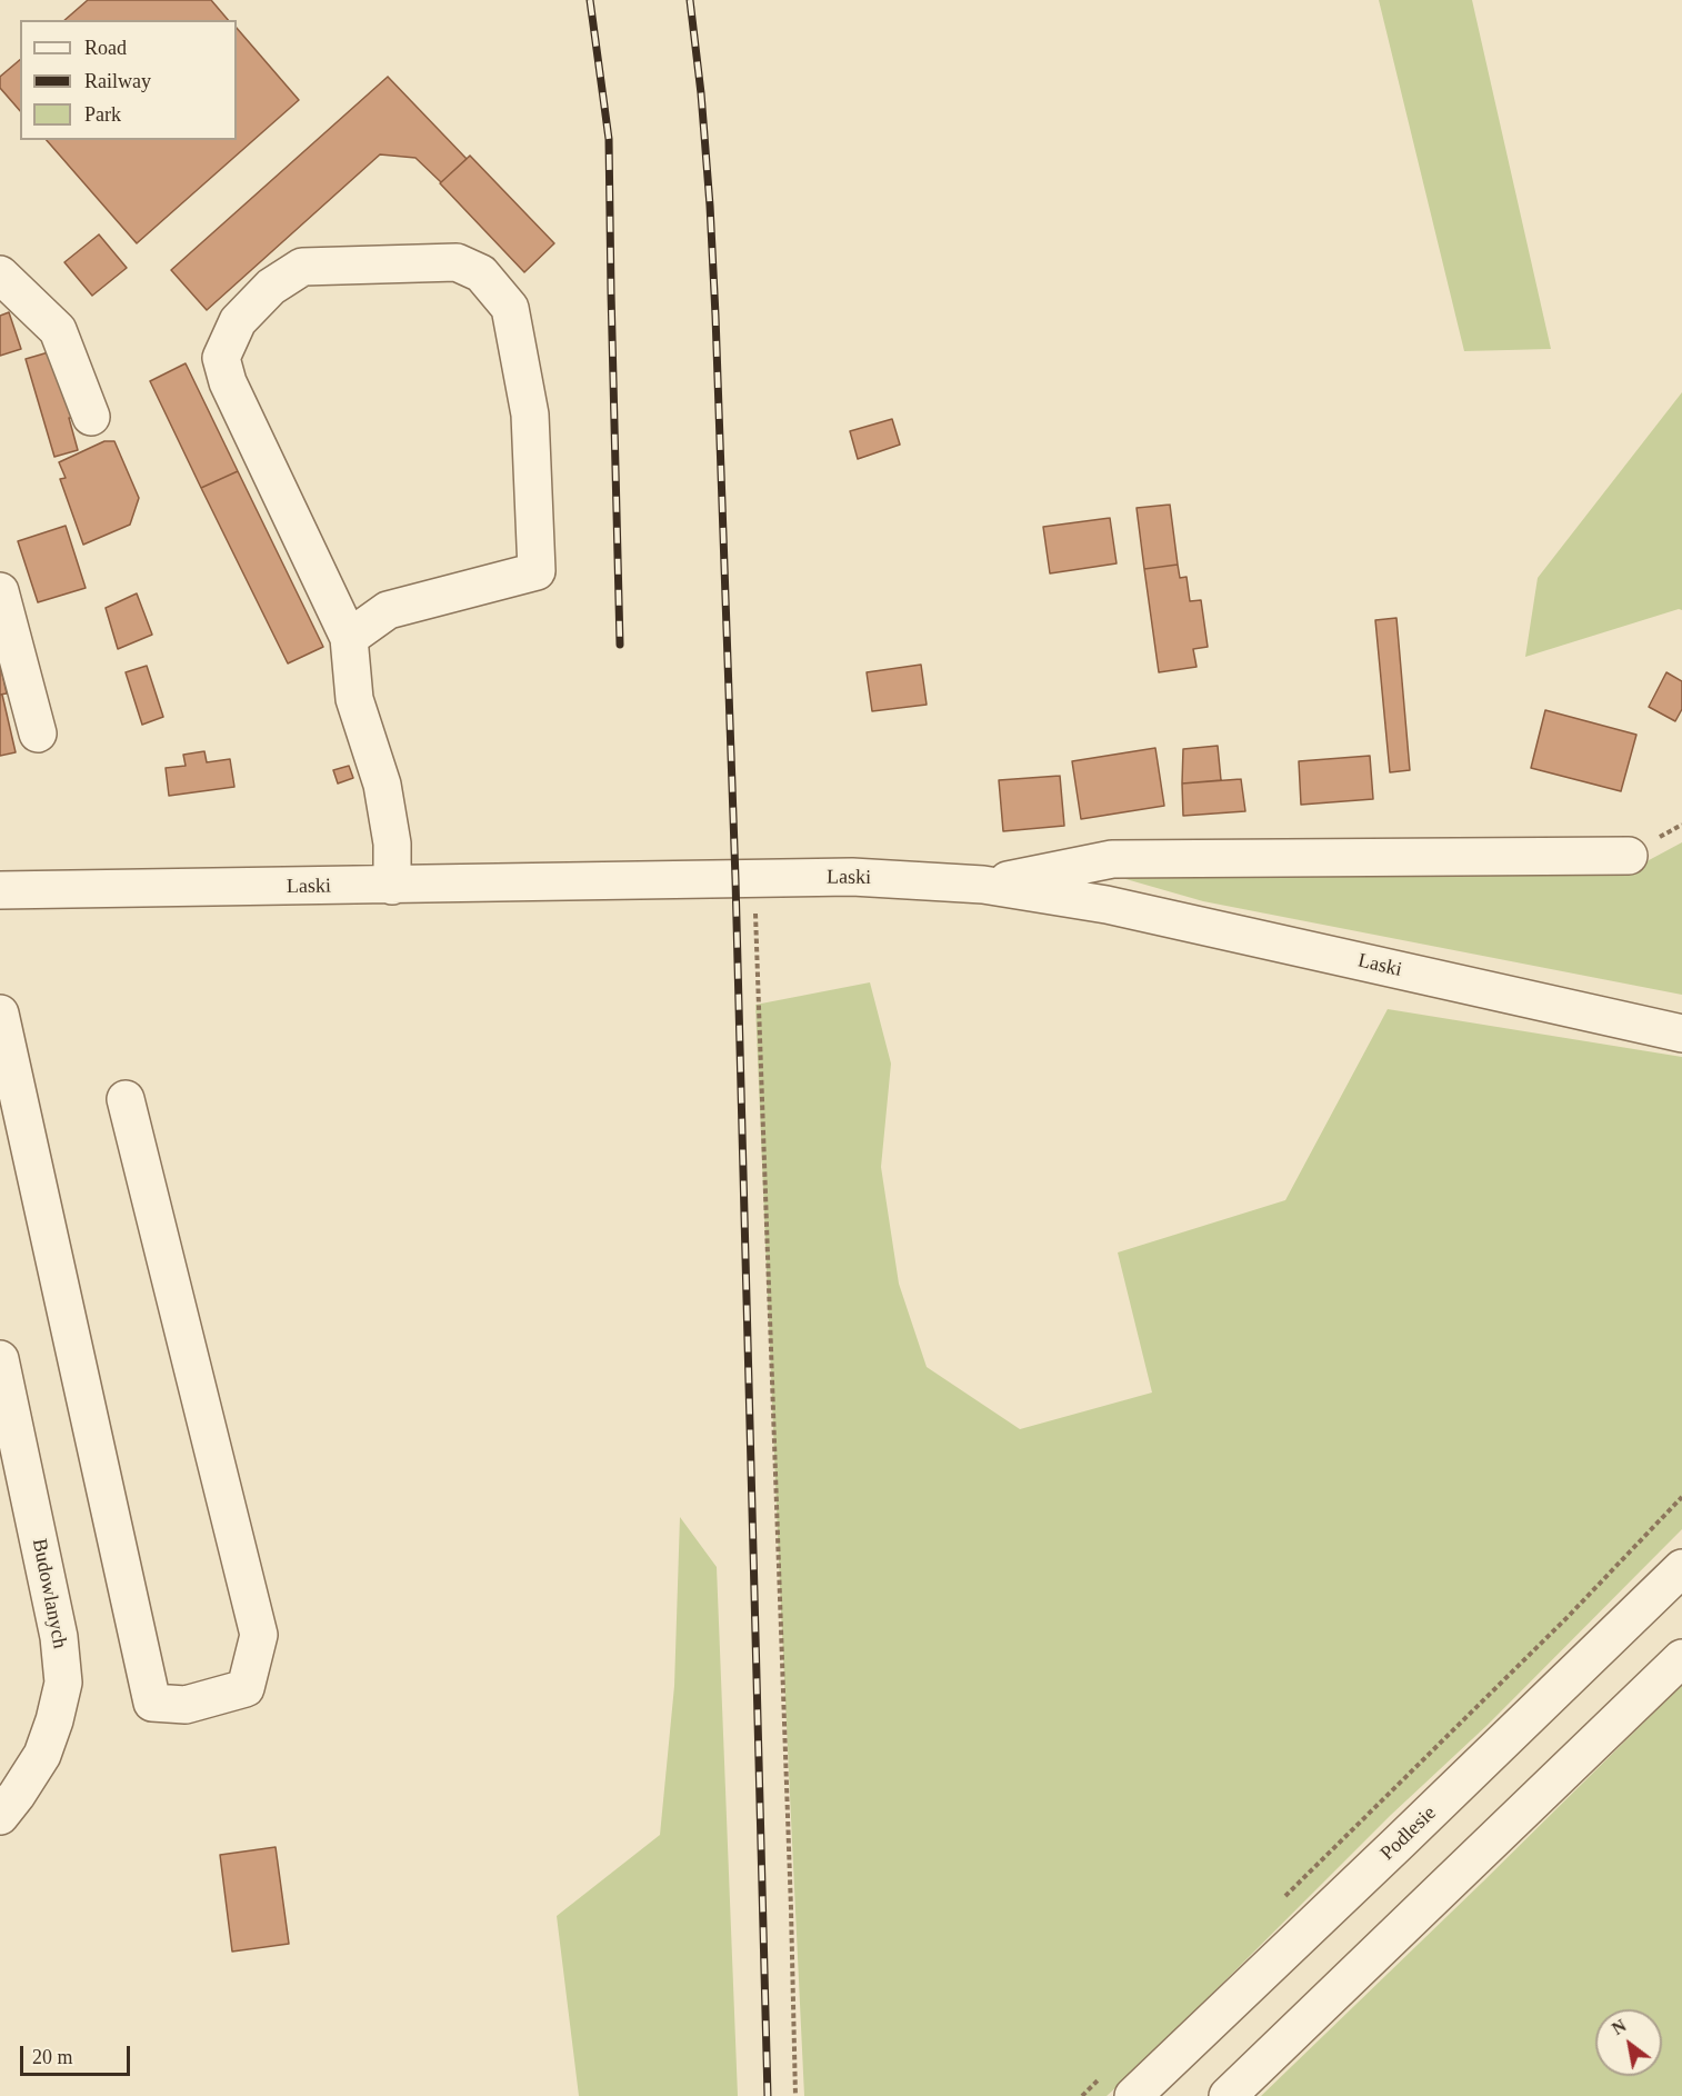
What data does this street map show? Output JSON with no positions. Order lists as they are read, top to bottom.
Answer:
{
  "streets": {
    "street": ["Laski", "Budowlanych", "Podlesie"]
  },
  "legend": ["Road", "Railway", "Park"],
  "scale_bar": "20 m",
  "north": "top left"
}
